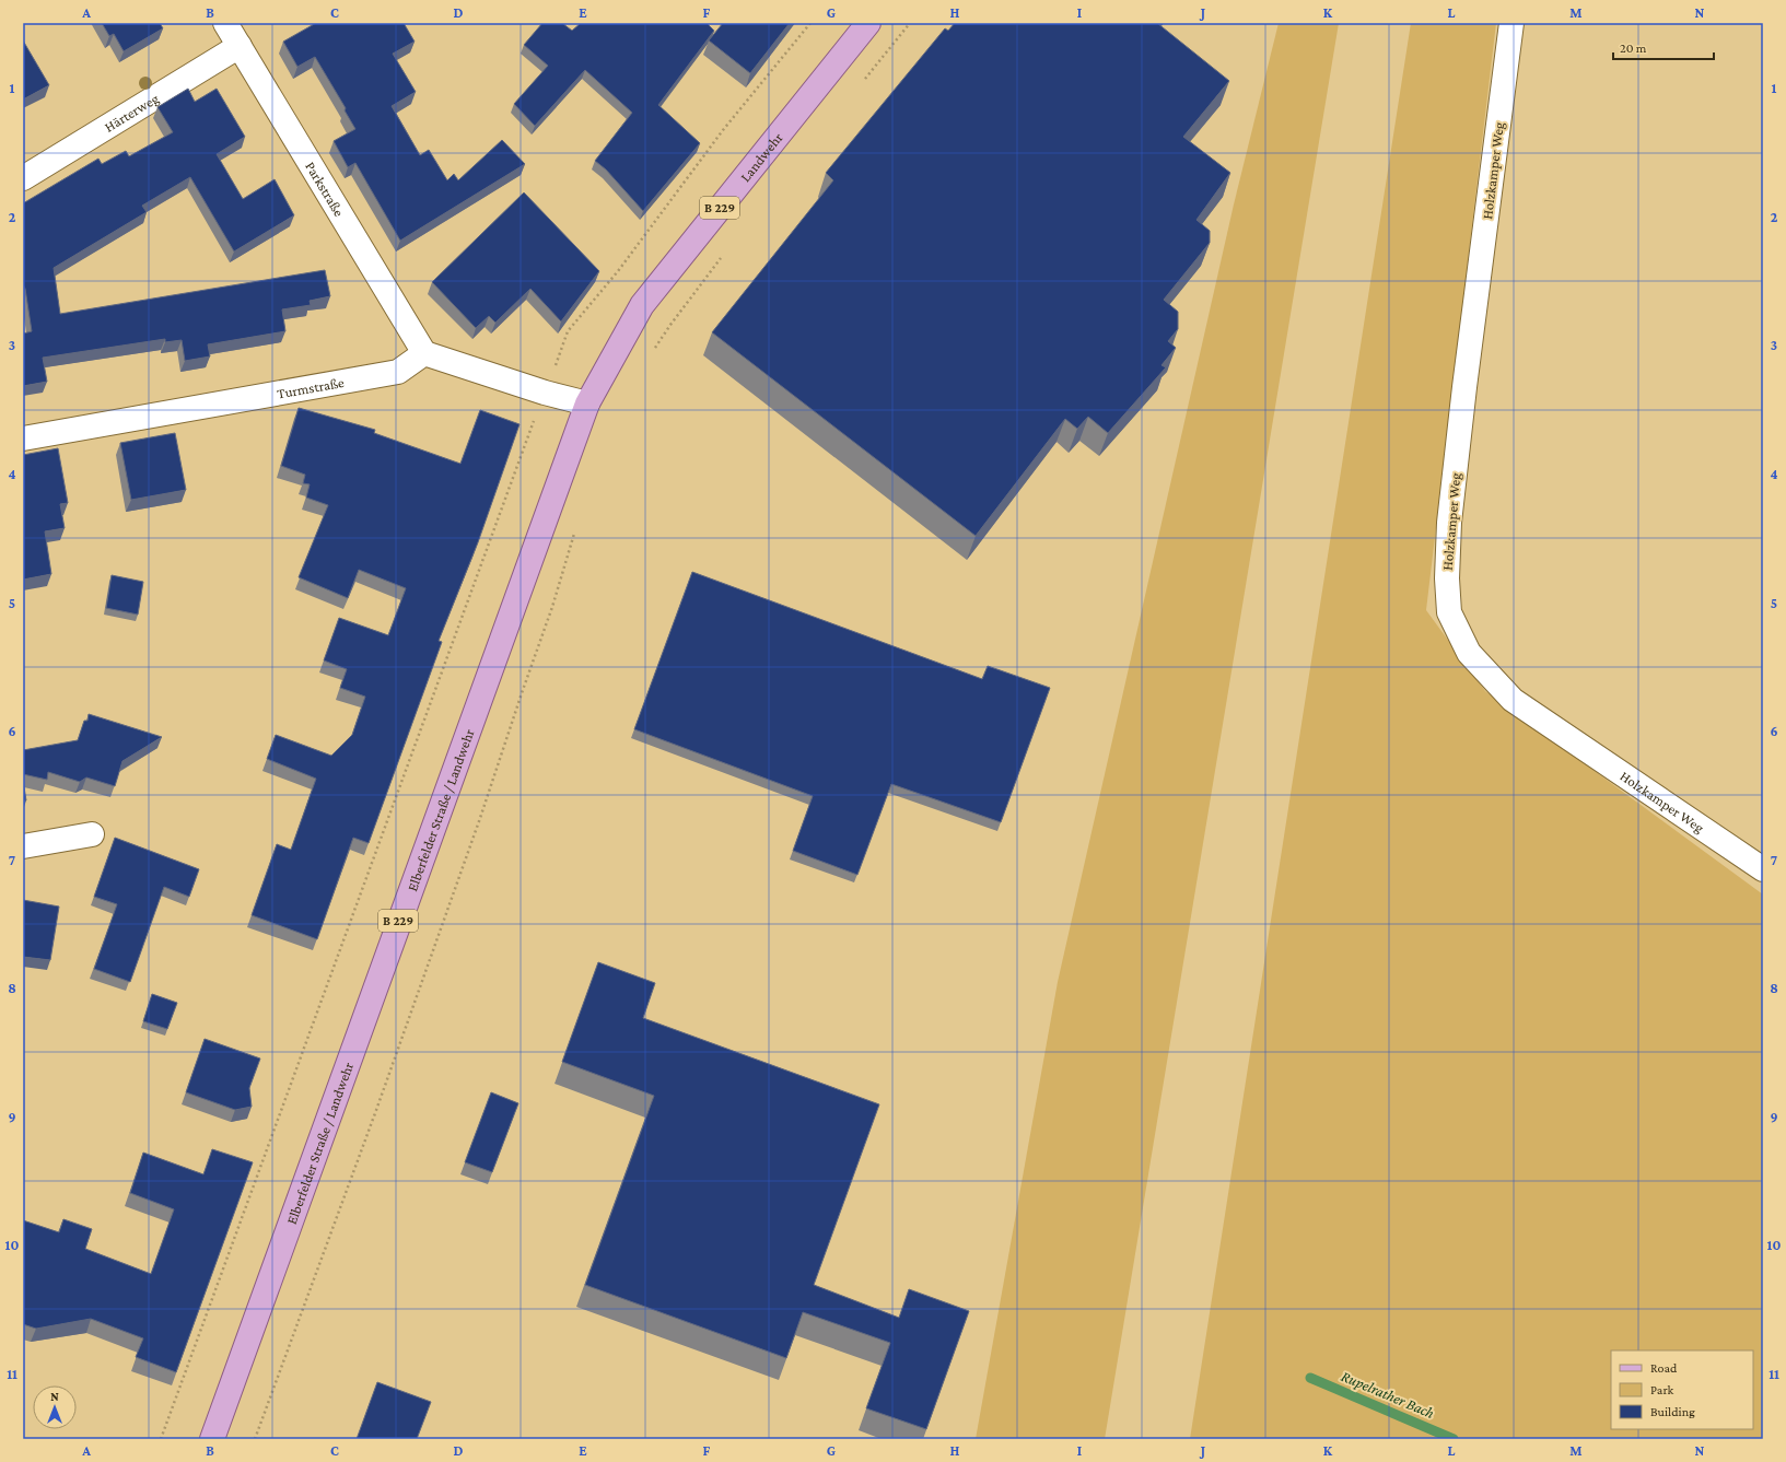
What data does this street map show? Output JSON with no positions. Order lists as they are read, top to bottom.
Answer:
{
  "streets": {
    "main road": ["Landwehr", "B 229", "Elberfelder Straße / Landwehr"],
    "street": [
      "Härterweg",
      "Holzkamper Weg",
      "Parkstraße",
      "Turmstraße"
    ]
  },
  "crossings": [
    ["Härterweg", "Parkstraße"],
    ["Landwehr", "Elberfelder Straße / Landwehr"],
    ["Parkstraße", "Turmstraße"]
  ],
  "water": ["Rupelrather Bach"],
  "legend": ["Road", "Park", "Building"],
  "scale_bar": "20 m",
  "north": "top",
  "grid": {
    "columns": [
      "A",
      "B",
      "C",
      "D",
      "E",
      "F",
      "G",
      "H",
      "I",
      "J",
      "K",
      "L",
      "M",
      "N"
    ],
    "rows": [
      "1",
      "2",
      "3",
      "4",
      "5",
      "6",
      "7",
      "8",
      "9",
      "10",
      "11"
    ]
  }
}
